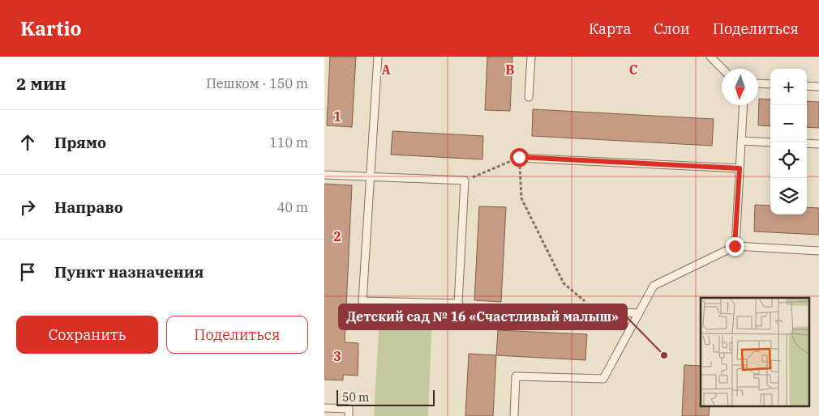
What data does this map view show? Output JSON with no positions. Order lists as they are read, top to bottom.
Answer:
{
  "places": ["Детский сад № 16 «Счастливый малыш»"],
  "scale_bar": "50 m",
  "north": "bottom",
  "page": {
    "header": "Kartio",
    "nav": ["Карта", "Слои", "Поделиться"],
    "heading": ["2 мин", "Пешком · 150 m"],
    "map_buttons": ["+", "−"],
    "list": [
      ["Прямо", "110 m"],
      ["Направо", "40 m"],
      "Пункт назначения"
    ],
    "buttons": ["Сохранить", "Поделиться"],
    "scale": "50 m"
  },
  "grid": {
    "columns": ["A", "B", "C"],
    "rows": ["1", "2", "3"]
  }
}
